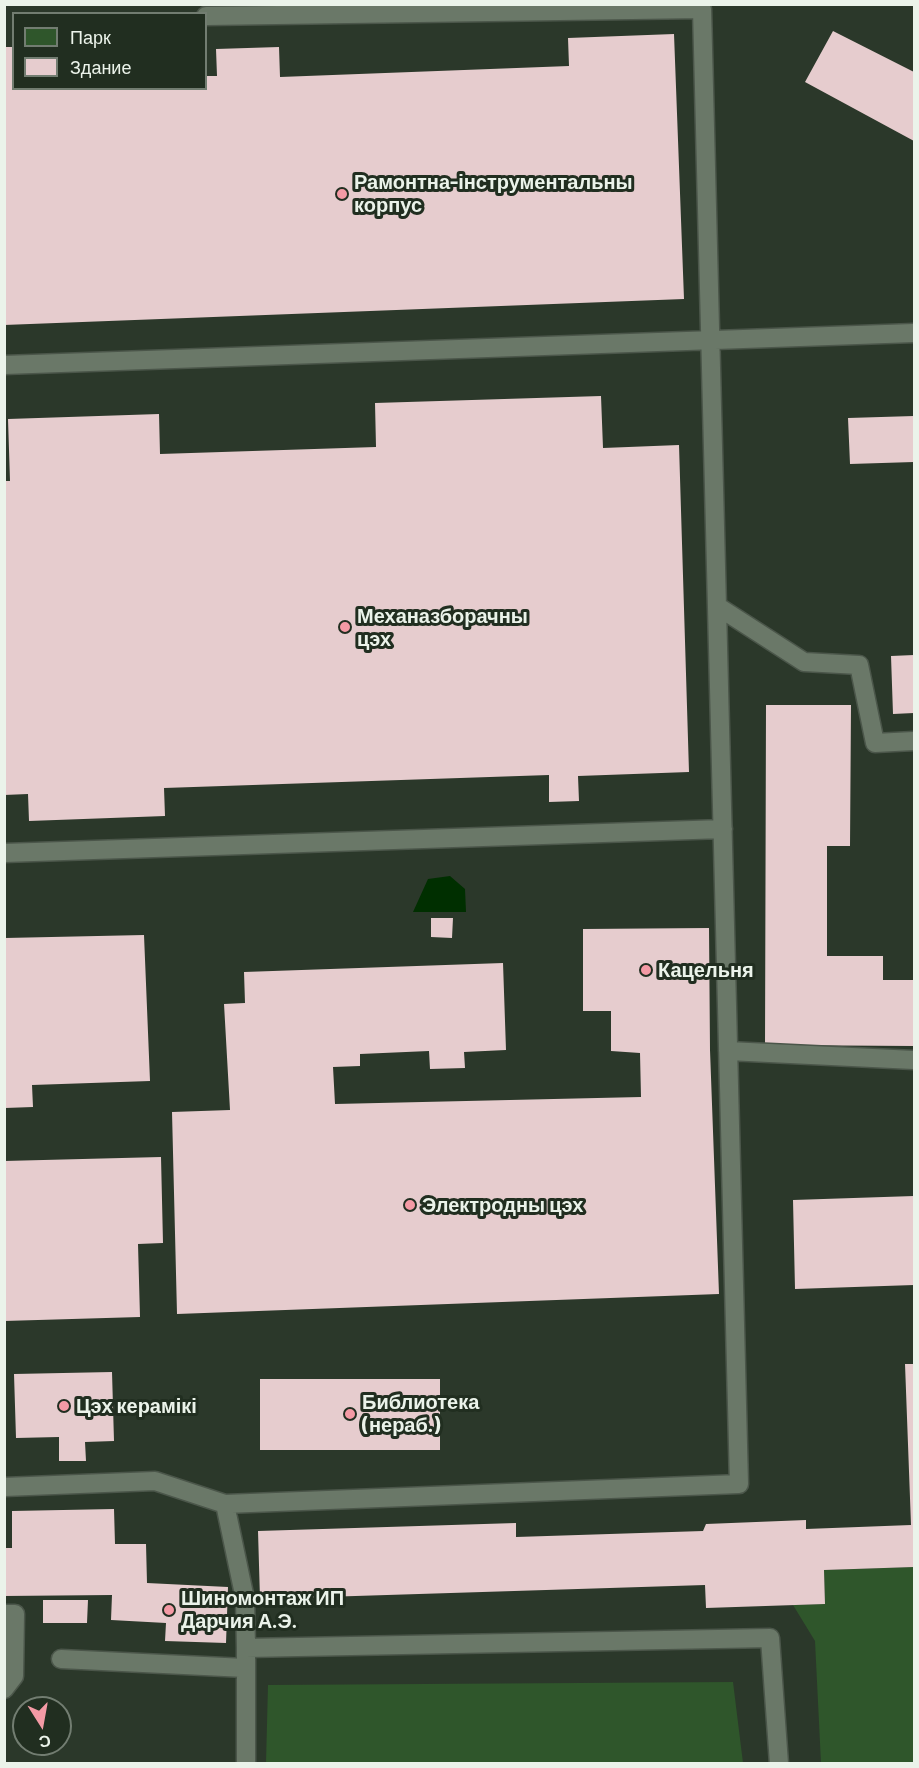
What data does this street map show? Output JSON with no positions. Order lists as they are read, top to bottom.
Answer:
{
  "places": [
    "Рамонтна-інструментальны корпус",
    "Механазборачны цэх",
    "Кацельня",
    "Электродны цэх",
    "Цэх керамікі",
    "Библиотека (нераб.)",
    "Шиномонтаж ИП Дарчия А.Э."
  ],
  "legend": ["Парк", "Здание"],
  "north": "bottom"
}
